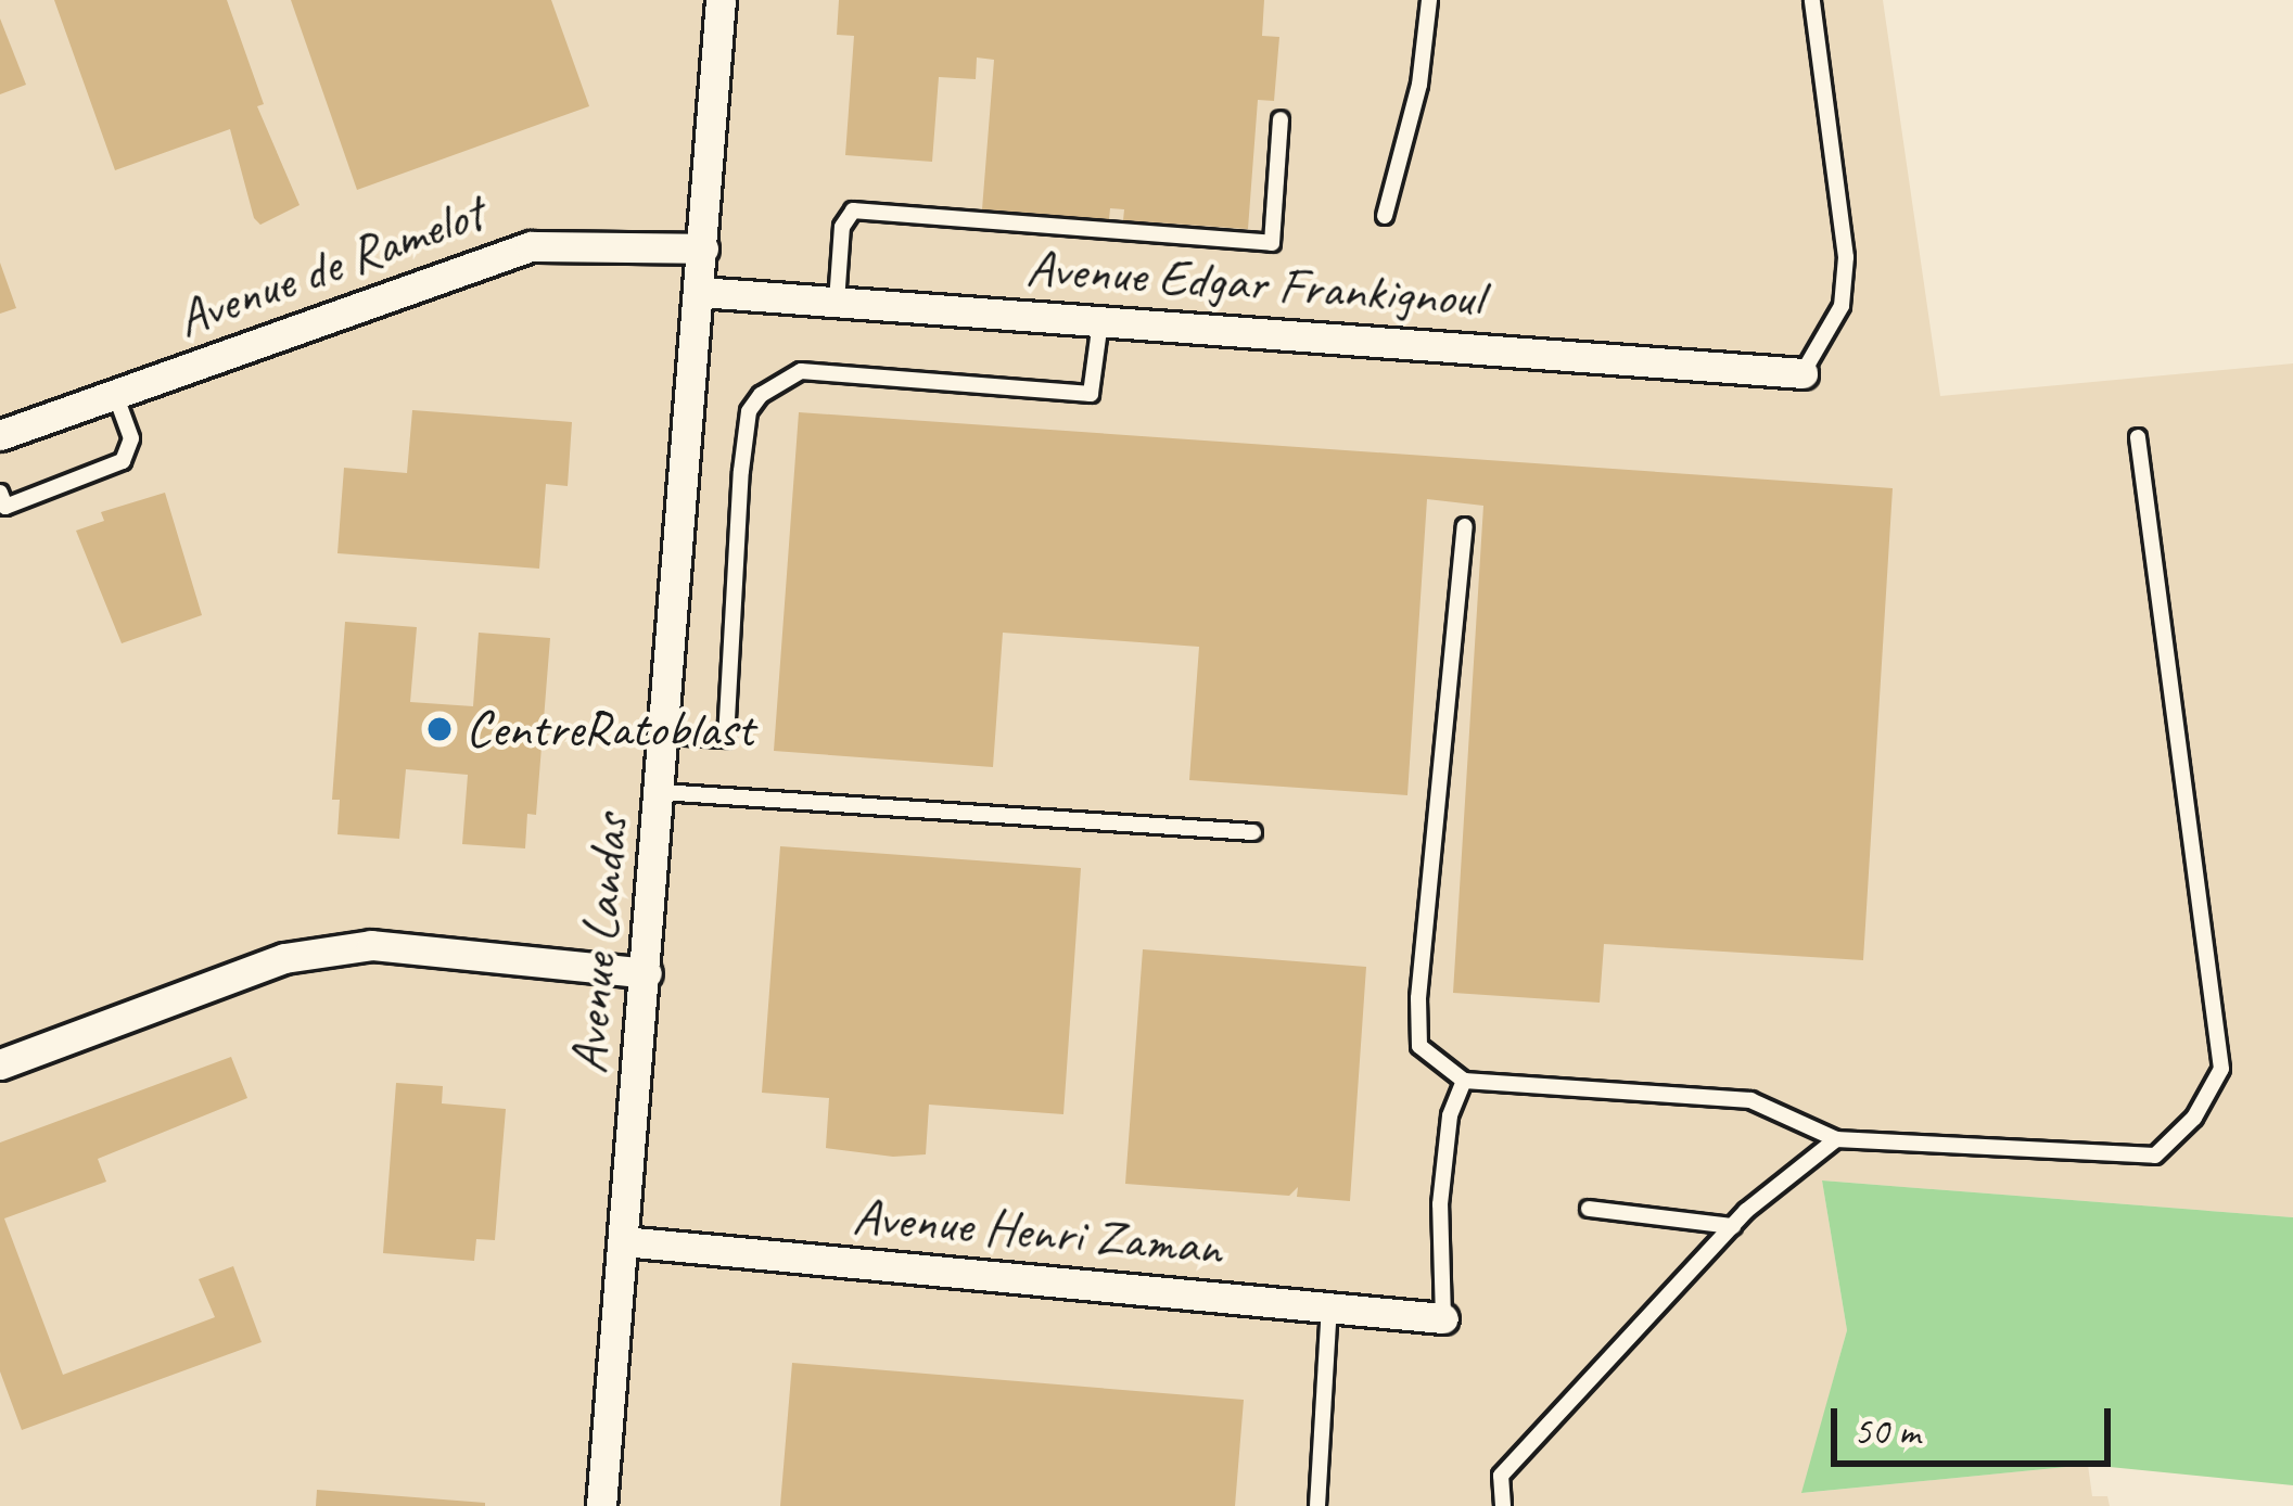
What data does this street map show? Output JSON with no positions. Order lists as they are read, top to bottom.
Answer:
{
  "streets": {
    "street": [
      "Avenue de Ramelot",
      "Avenue Edgar Frankignoul",
      "Avenue Landas",
      "Avenue Henri Zaman"
    ]
  },
  "crossings": [
    ["Avenue de Ramelot", "Avenue Landas"],
    ["Avenue Edgar Frankignoul", "Avenue Landas"],
    ["Avenue Landas", "Avenue Henri Zaman"]
  ],
  "places": ["CentreRatoblast"],
  "scale_bar": "50 m"
}
